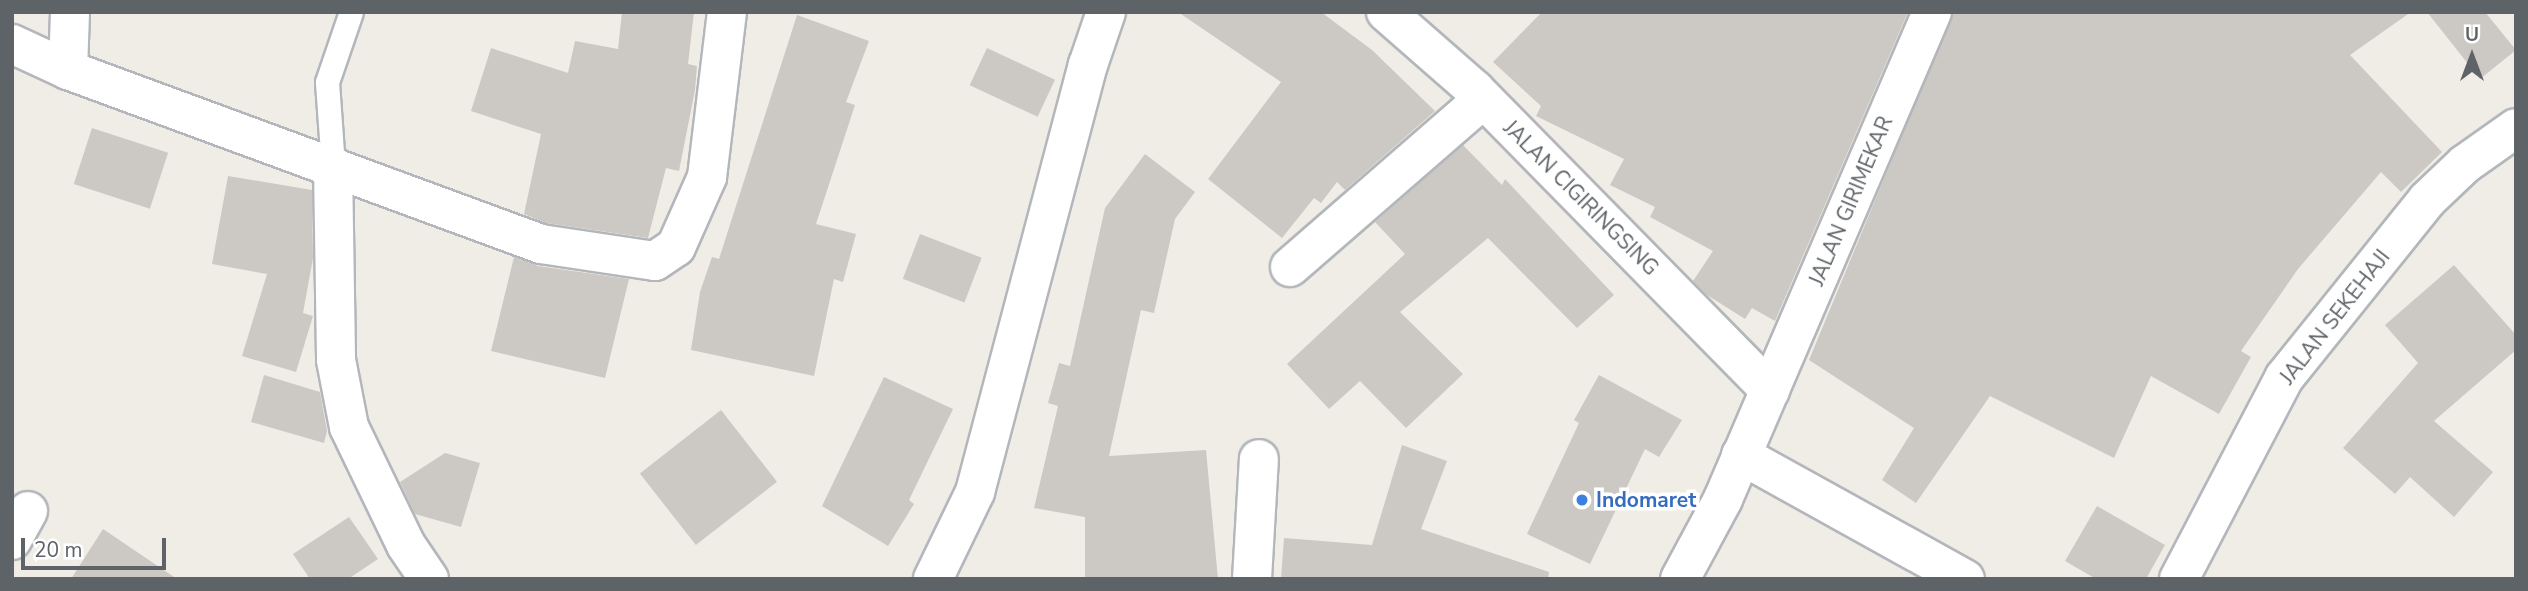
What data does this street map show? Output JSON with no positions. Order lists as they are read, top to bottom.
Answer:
{
  "streets": {
    "street": ["JALAN CIGIRINGSING", "JALAN GIRIMEKAR", "JALAN SEKEHAJI"]
  },
  "crossings": [
    ["JALAN CIGIRINGSING", "JALAN GIRIMEKAR"]
  ],
  "places": ["Indomaret"],
  "scale_bar": "20 m",
  "north": "top"
}
